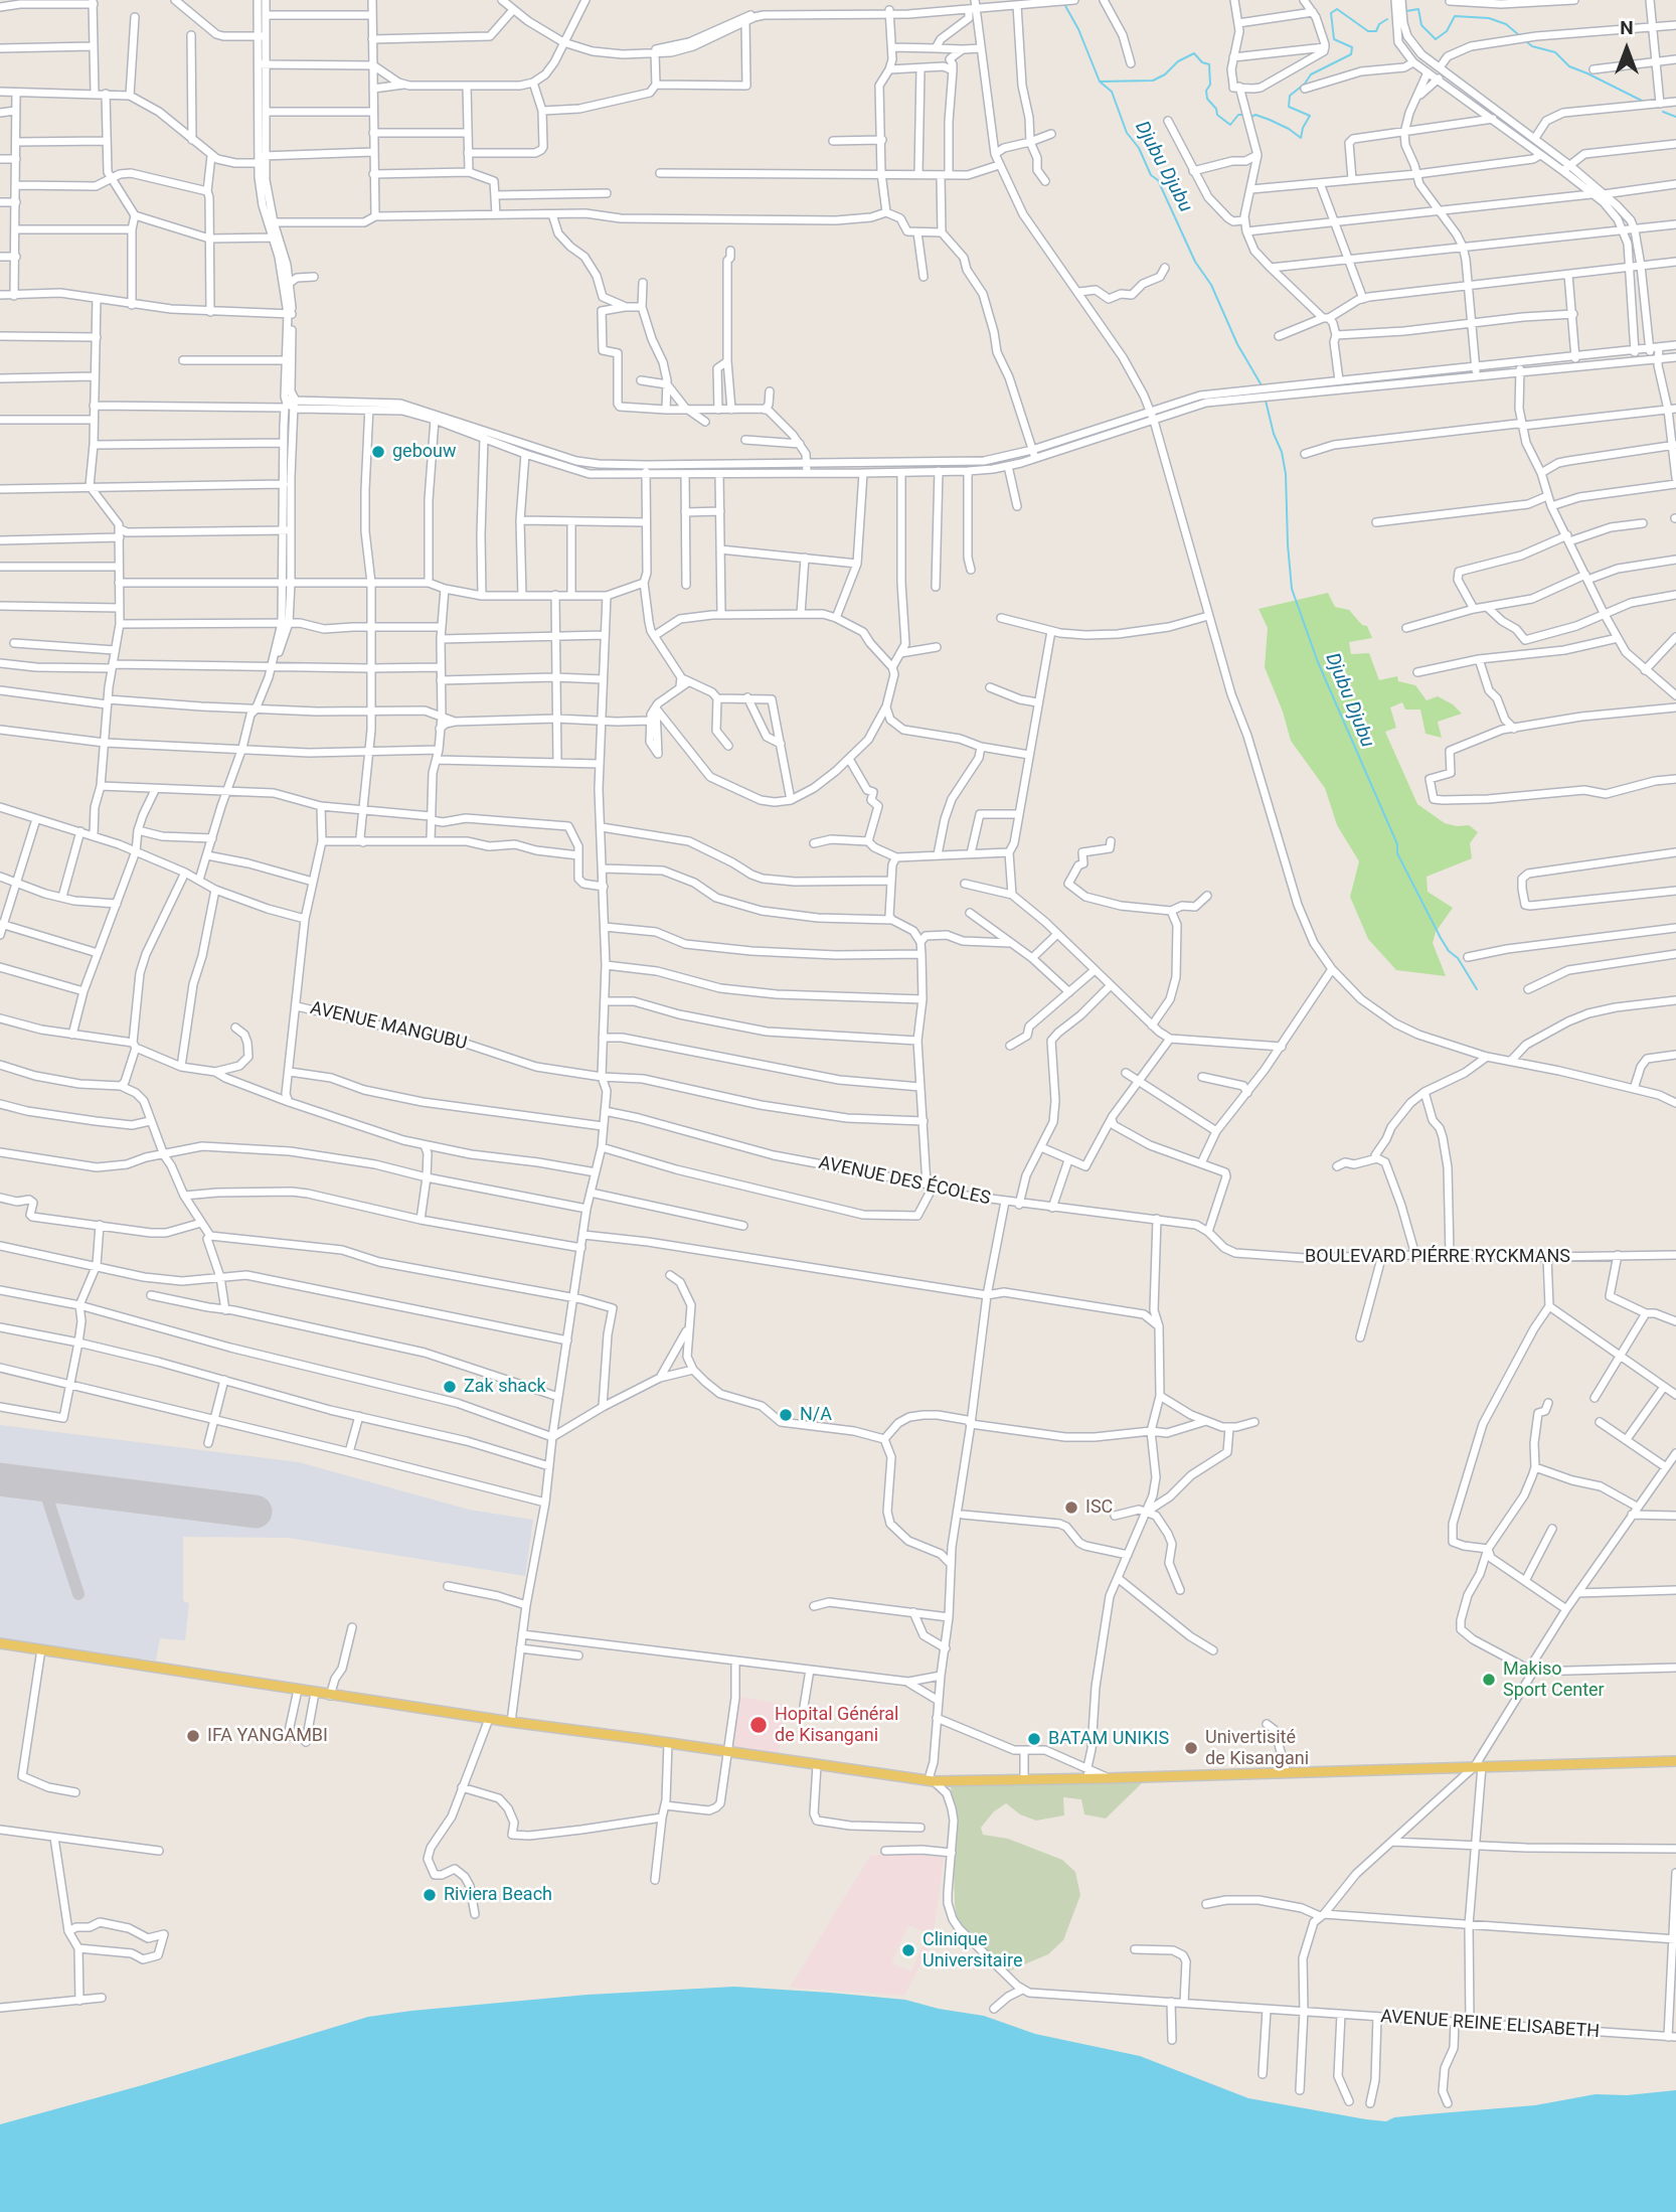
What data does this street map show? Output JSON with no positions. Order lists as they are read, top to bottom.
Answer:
{
  "streets": {
    "street": [
      "AVENUE MANGUBU",
      "AVENUE DES ÉCOLES",
      "BOULEVARD PIÉRRE RYCKMANS",
      "AVENUE REINE ELISABETH"
    ]
  },
  "crossings": [
    ["AVENUE DES ÉCOLES", "BOULEVARD PIÉRRE RYCKMANS"]
  ],
  "water": ["Djubu Djubu"],
  "places": [
    "gebouw",
    "Zak shack",
    "N/A",
    "ISC",
    "Makiso Sport Center",
    "Hopital Général de Kisangani",
    "IFA YANGAMBI",
    "BATAM UNIKIS",
    "Univertisité de Kisangani",
    "Riviera Beach",
    "Clinique Universitaire"
  ],
  "north": "top"
}
